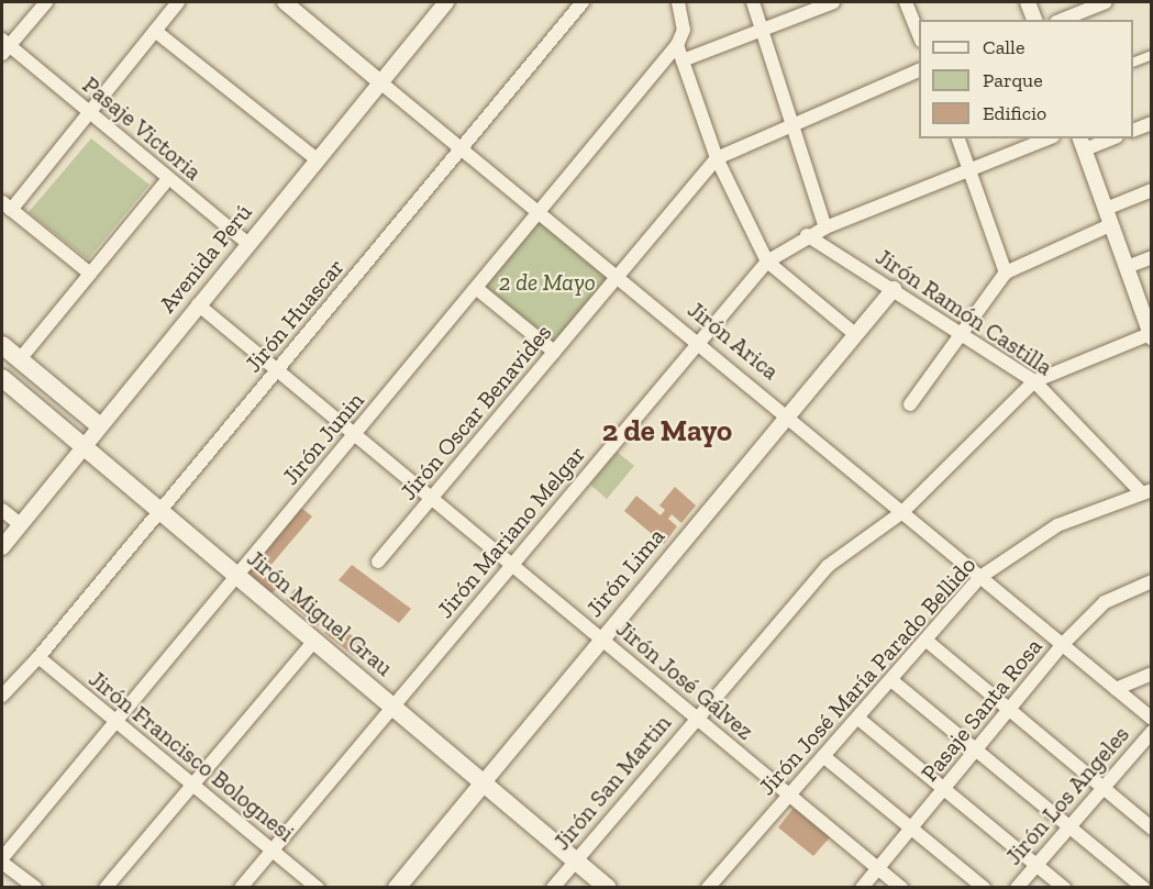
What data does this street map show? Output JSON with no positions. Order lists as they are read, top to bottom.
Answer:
{
  "streets": {
    "main road": ["Jirón Lima", "Jirón Miguel Grau"],
    "street": [
      "Pasaje Victoria",
      "Avenida Perú",
      "Jirón Ramón Castilla",
      "Jirón Huascar",
      "Jirón Arica",
      "Jirón Oscar Benavides",
      "Jirón Junin",
      "Jirón Mariano Melgar",
      "Jirón José María Parado Bellido",
      "Jirón José Gálvez",
      "Pasaje Santa Rosa",
      "Jirón Francisco Bolognesi",
      "Jirón San Martin",
      "Jirón Los Angeles"
    ]
  },
  "crossings": [
    ["Pasaje Victoria", "Avenida Perú"],
    ["Avenida Perú", "Jirón Arica"],
    ["Avenida Perú", "Jirón Miguel Grau"],
    ["Avenida Perú", "Jirón José Gálvez"],
    ["Jirón Ramón Castilla", "Jirón Mariano Melgar"],
    ["Jirón Ramón Castilla", "Jirón Lima"],
    ["Jirón Ramón Castilla", "Jirón José María Parado Bellido"],
    ["Jirón Ramón Castilla", "Jirón San Martin"],
    ["Jirón Huascar", "Jirón Arica"],
    ["Jirón Huascar", "Jirón Miguel Grau"],
    ["Jirón Huascar", "Jirón José Gálvez"],
    ["Jirón Huascar", "Jirón Francisco Bolognesi"],
    ["Jirón Arica", "Jirón Oscar Benavides"],
    ["Jirón Arica", "Jirón Junin"],
    ["Jirón Arica", "Jirón Mariano Melgar"],
    ["Jirón Arica", "Jirón Lima"],
    ["Jirón Arica", "Jirón José María Parado Bellido"],
    ["Jirón Arica", "Pasaje Santa Rosa"],
    ["Jirón Arica", "Jirón San Martin"],
    ["Jirón Oscar Benavides", "Jirón José Gálvez"],
    ["Jirón Junin", "Jirón Miguel Grau"],
    ["Jirón Junin", "Jirón José Gálvez"],
    ["Jirón Junin", "Jirón Francisco Bolognesi"],
    ["Jirón Mariano Melgar", "Jirón Miguel Grau"],
    ["Jirón Mariano Melgar", "Jirón José Gálvez"],
    ["Jirón Mariano Melgar", "Jirón Francisco Bolognesi"],
    ["Jirón Lima", "Jirón Miguel Grau"],
    ["Jirón Lima", "Jirón José Gálvez"],
    ["Jirón Miguel Grau", "Jirón San Martin"],
    ["Jirón José María Parado Bellido", "Jirón José Gálvez"],
    ["Jirón José Gálvez", "Pasaje Santa Rosa"],
    ["Jirón José Gálvez", "Jirón San Martin"]
  ],
  "districts": ["2 de Mayo"],
  "parks": ["2 de Mayo"],
  "legend": ["Calle", "Parque", "Edificio"]
}
